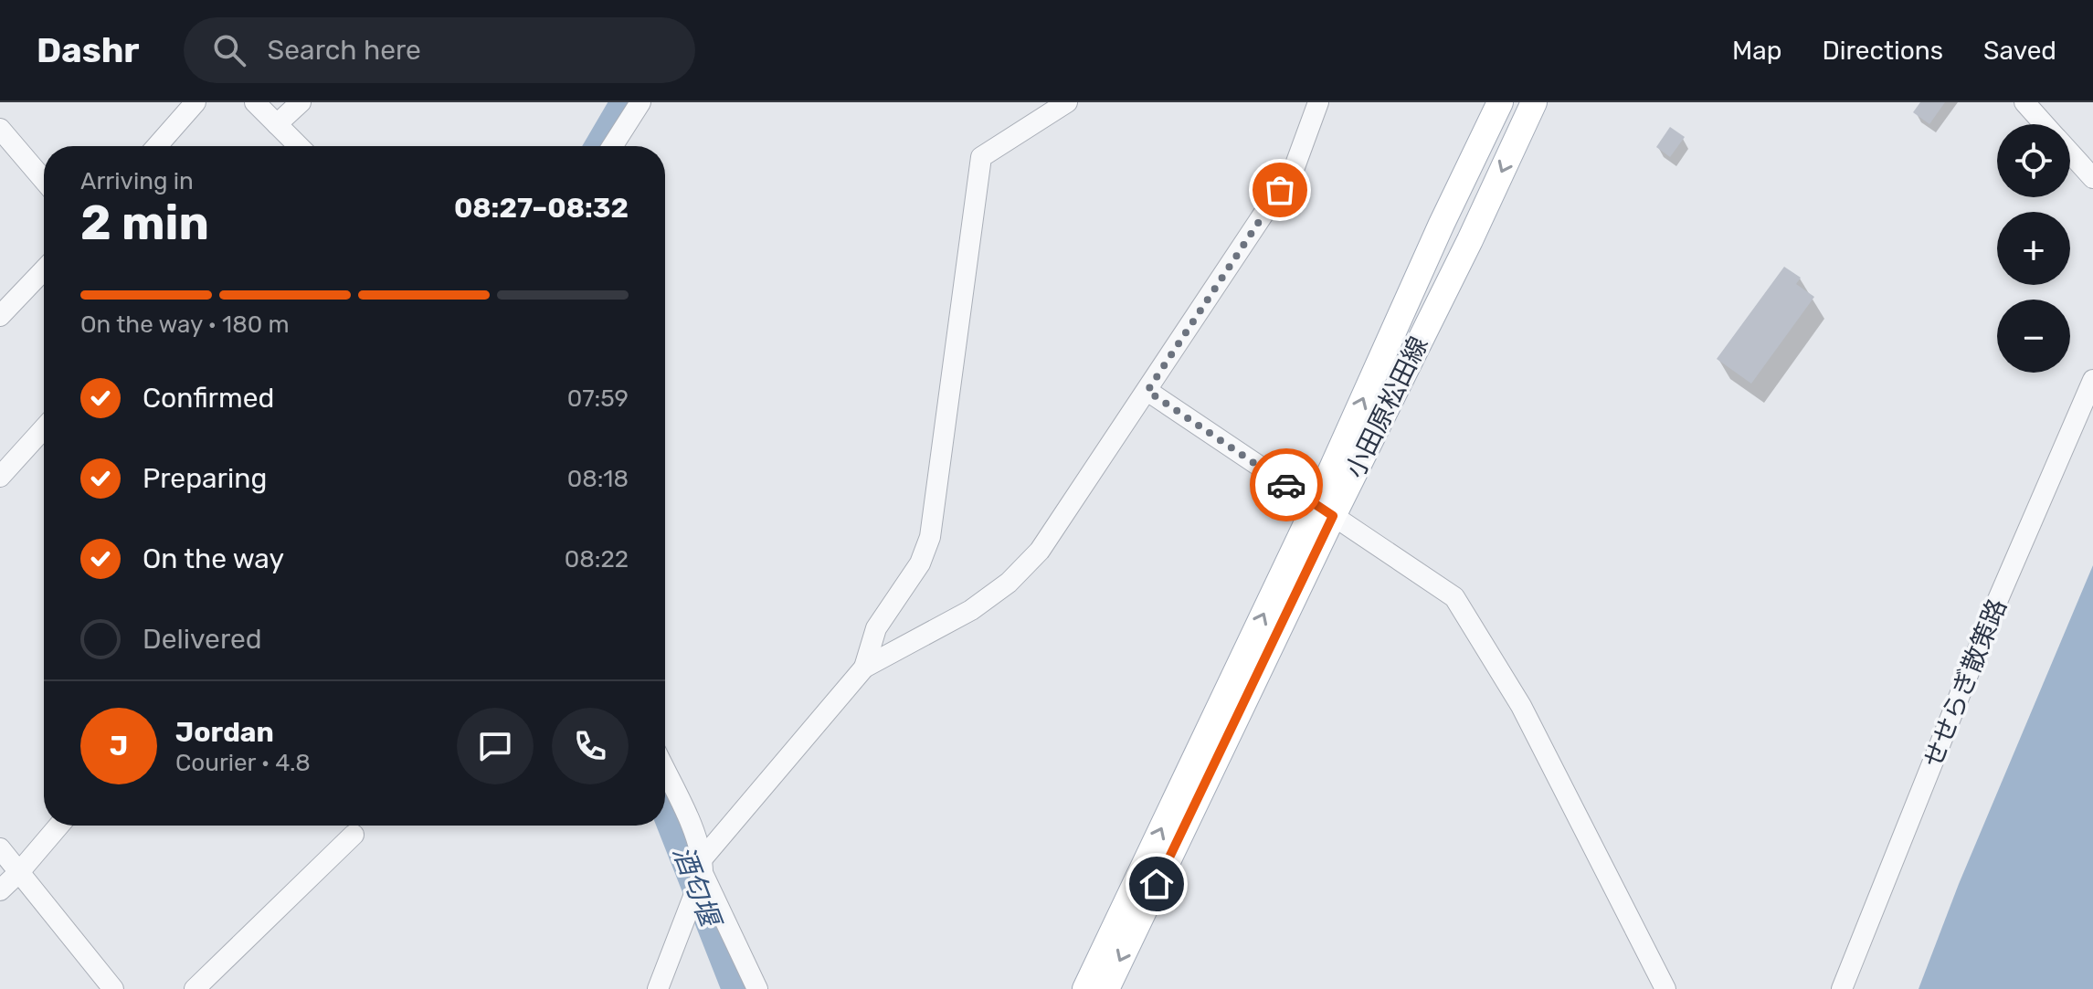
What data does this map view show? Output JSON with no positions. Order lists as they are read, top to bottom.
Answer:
{
  "streets": {
    "main road": ["小田原松田線"],
    "street": ["せせらぎ散策路"]
  },
  "water": ["酒匂堰"],
  "page": {
    "header": "Dashr",
    "search": "Search here",
    "nav": ["Map", "Directions", "Saved"],
    "map_buttons": ["+", "−"],
    "heading": ["2 min", "Arriving in", "08:27–08:32"],
    "panel": ["Jordan", "Courier · 4.8"],
    "bar": "On the way · 180 m",
    "list": [
      ["Confirmed", "07:59"],
      ["Preparing", "08:18"],
      ["On the way", "08:22"],
      "Delivered"
    ],
    "round": "J"
  }
}
